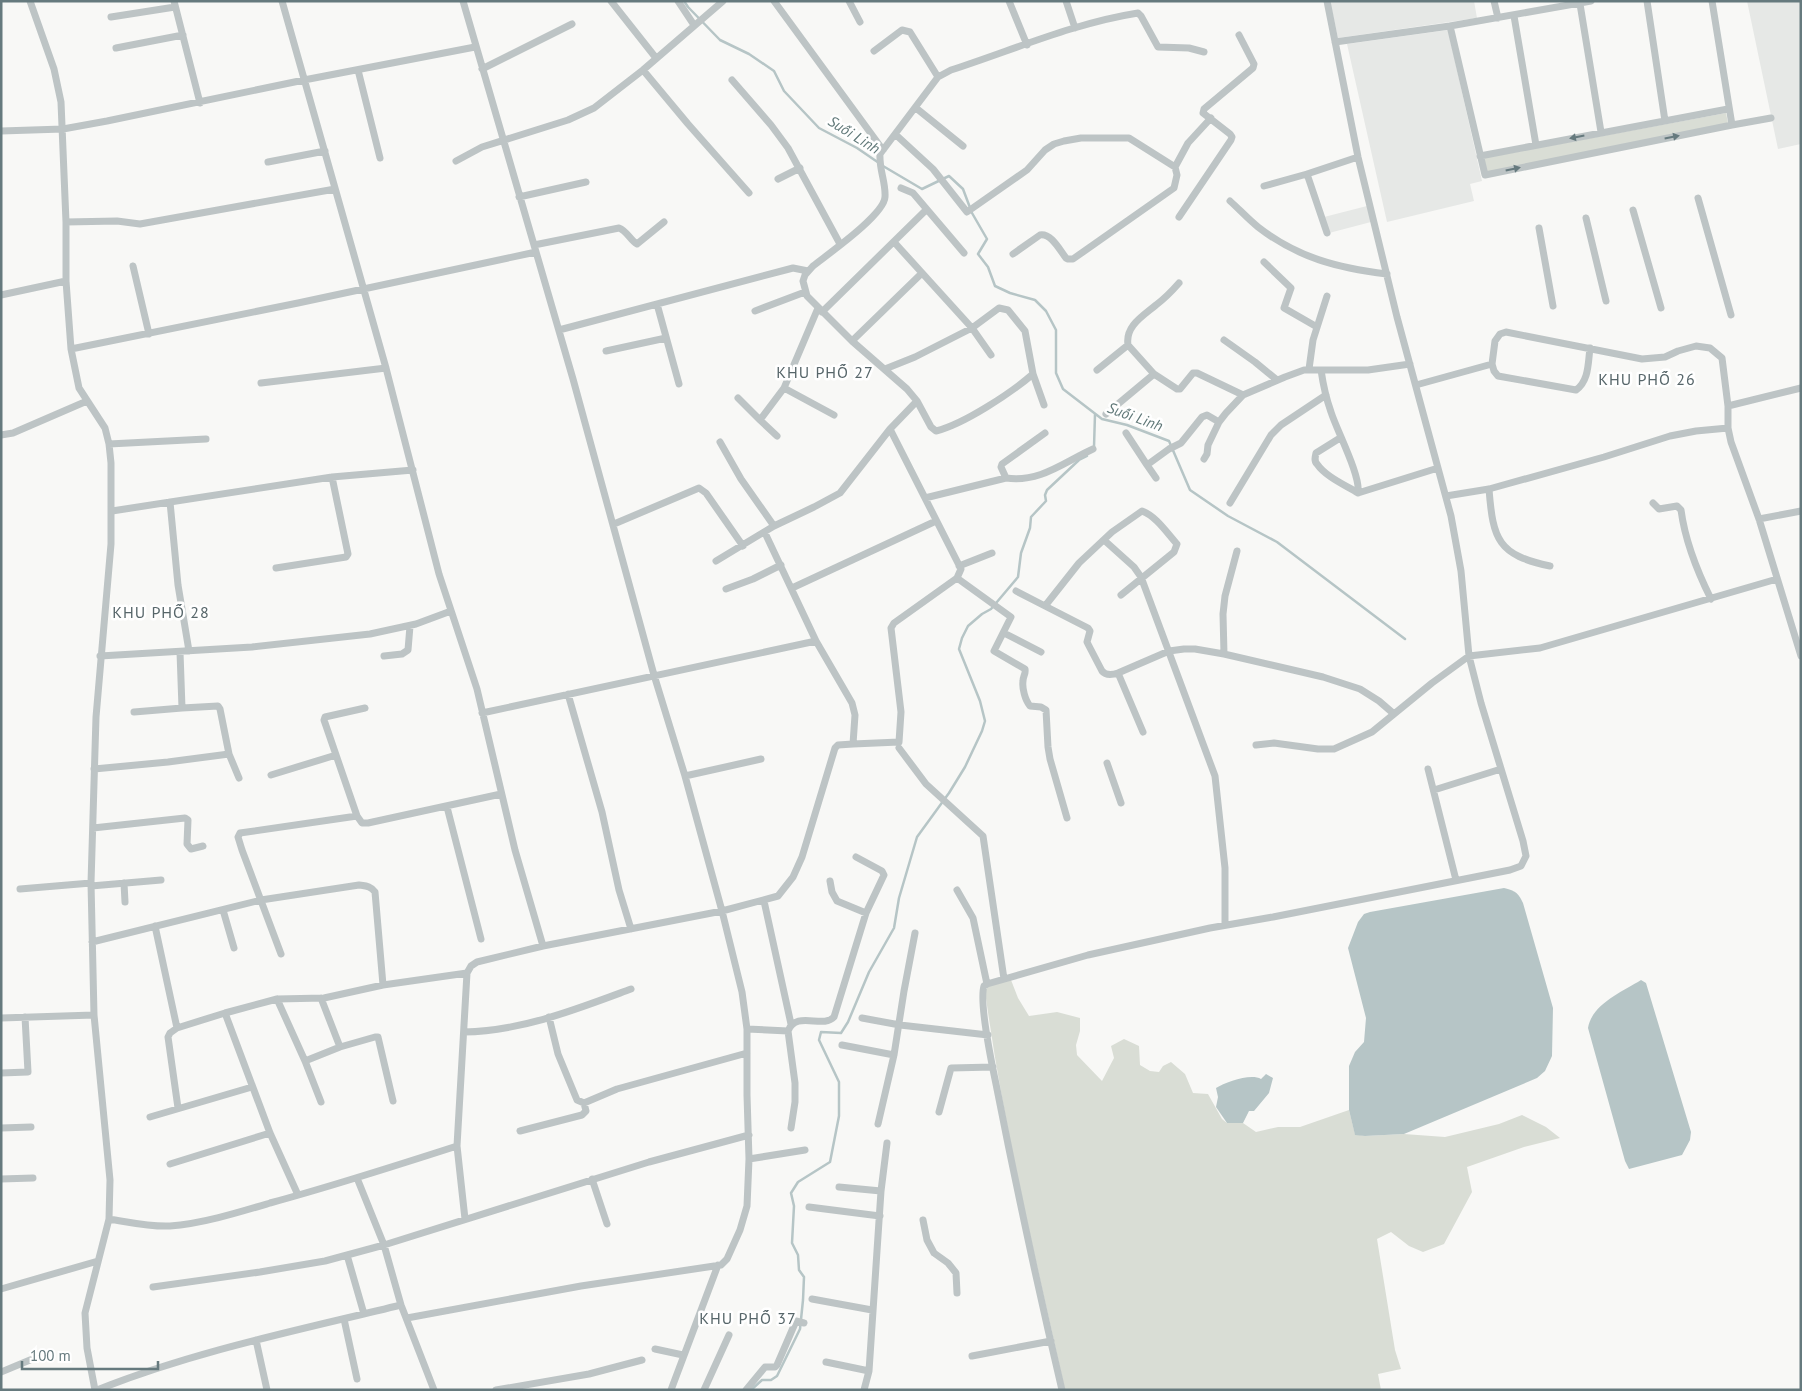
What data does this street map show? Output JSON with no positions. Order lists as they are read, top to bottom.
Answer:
{
  "districts": [
    "KHU PHỐ 27",
    "KHU PHỐ 26",
    "KHU PHỐ 28",
    "KHU PHỐ 37"
  ],
  "water": ["Suối Linh"],
  "scale_bar": "100 m"
}
